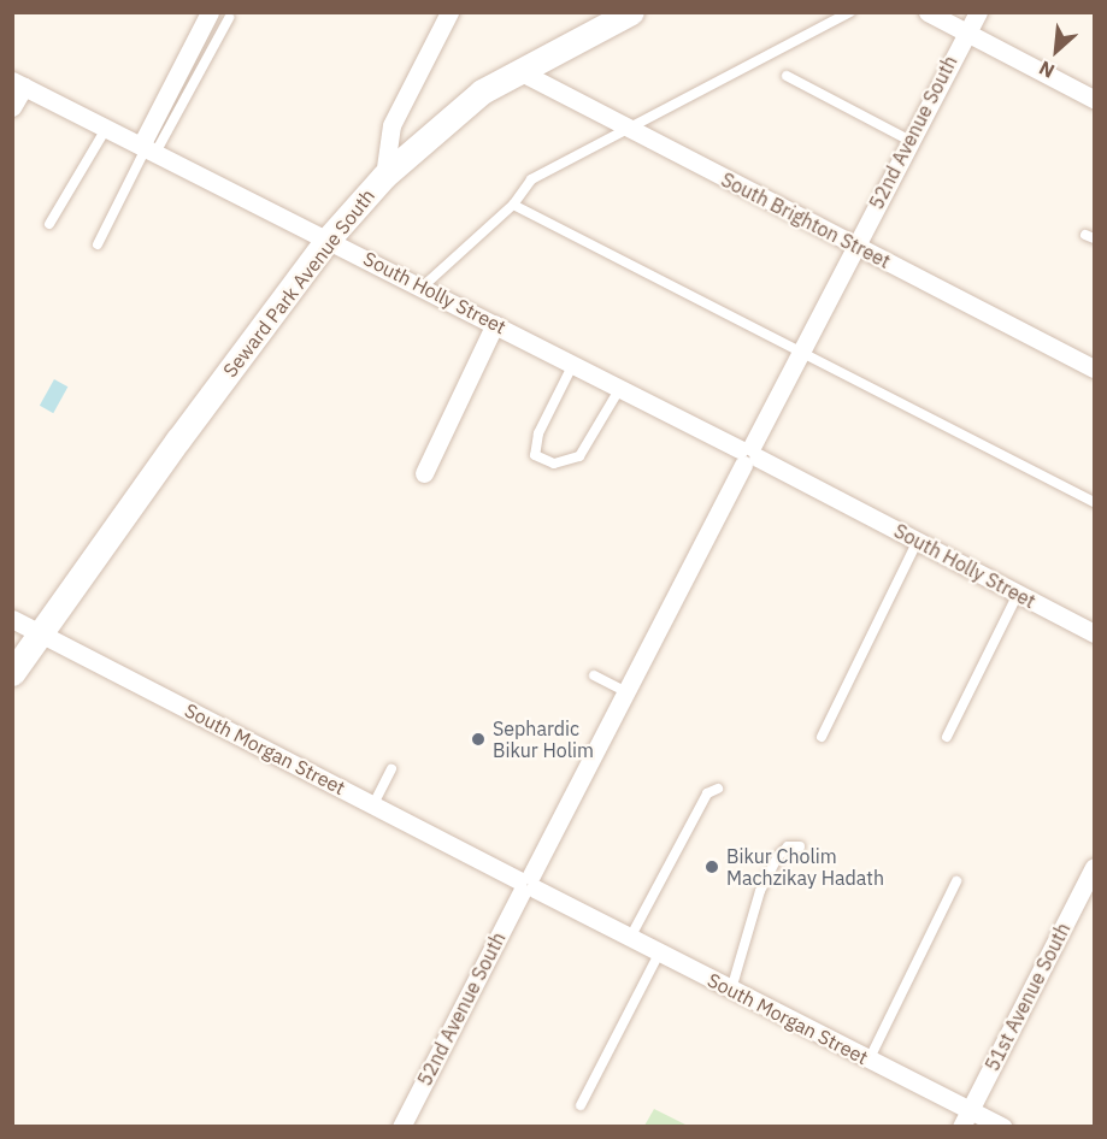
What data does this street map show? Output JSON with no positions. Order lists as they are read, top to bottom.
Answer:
{
  "streets": {
    "main road": ["Seward Park Avenue South"],
    "street": [
      "52nd Avenue South",
      "South Brighton Street",
      "South Holly Street",
      "South Morgan Street",
      "51st Avenue South"
    ]
  },
  "crossings": [
    ["52nd Avenue South", "South Brighton Street"],
    ["52nd Avenue South", "South Holly Street"],
    ["52nd Avenue South", "South Morgan Street"],
    ["South Brighton Street", "Seward Park Avenue South"],
    ["Seward Park Avenue South", "South Holly Street"],
    ["Seward Park Avenue South", "South Morgan Street"],
    ["South Morgan Street", "51st Avenue South"]
  ],
  "places": ["Sephardic Bikur Holim", "Bikur Cholim Machzikay Hadath"],
  "north": "bottom left"
}
